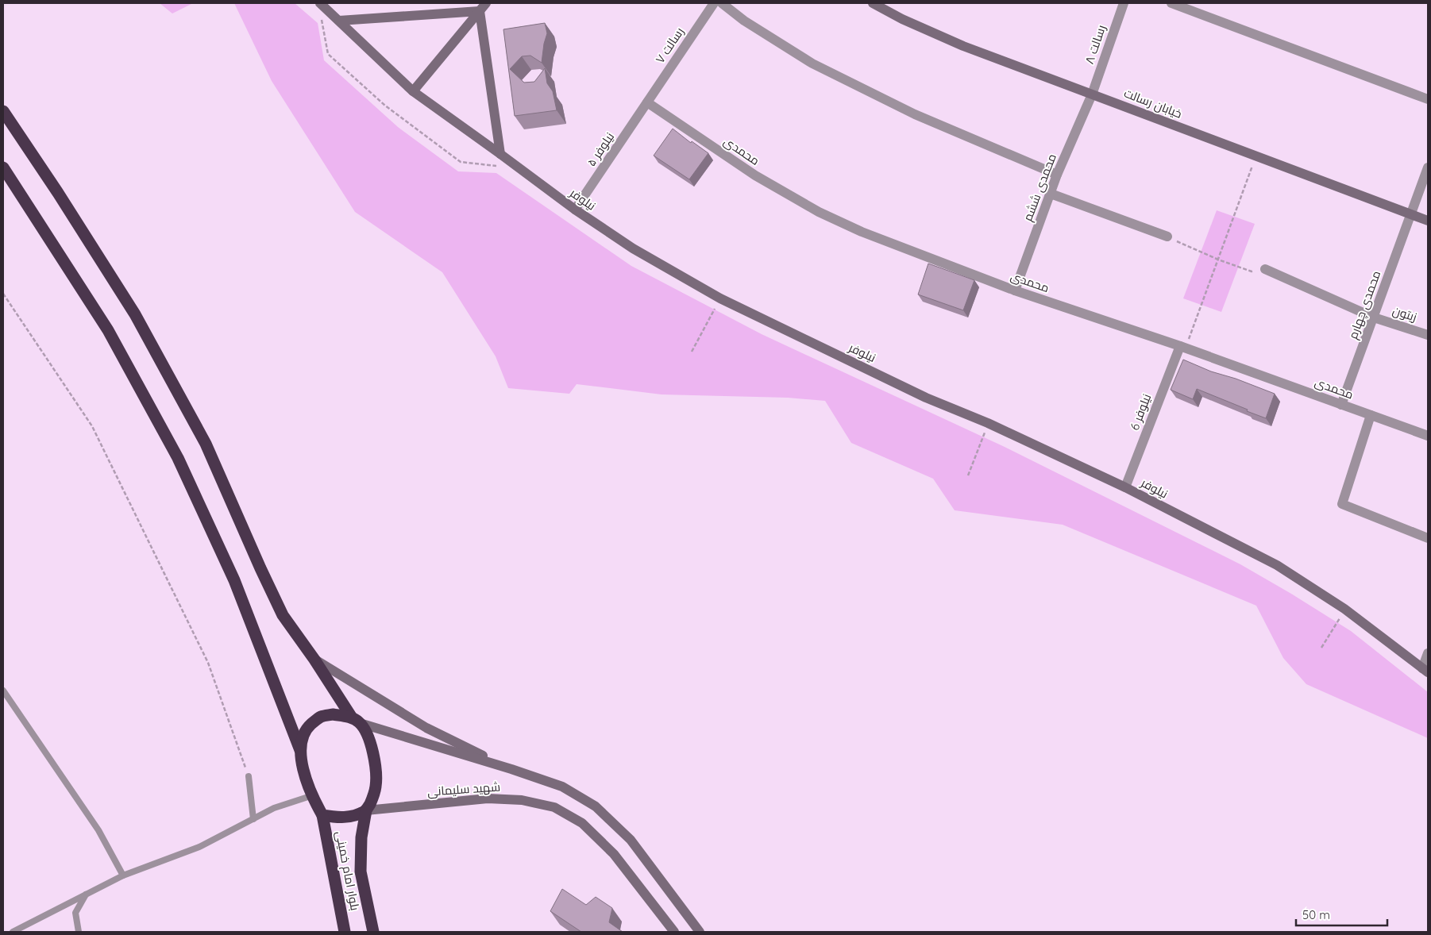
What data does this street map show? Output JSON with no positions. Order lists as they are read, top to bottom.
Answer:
{
  "streets": {
    "highway": ["بلوار امام خمینی"],
    "street": [
      "۸ رسالت",
      "رسالت ۷",
      "خیابان رسالت",
      "نیلوفر ۵",
      "محمدی",
      "محمدی ششم",
      "نیلوفر",
      "محمدی چهارم",
      "زیتون",
      "نیلوفر 6",
      "شهید سلیمانی"
    ]
  },
  "crossings": [
    ["۸ رسالت", "خیابان رسالت"],
    ["۸ رسالت", "محمدی ششم"],
    ["رسالت ۷", "نیلوفر ۵"],
    ["رسالت ۷", "محمدی"],
    ["خیابان رسالت", "محمدی ششم"],
    ["خیابان رسالت", "محمدی چهارم"],
    ["نیلوفر ۵", "محمدی"],
    ["نیلوفر ۵", "نیلوفر"],
    ["محمدی", "محمدی ششم"],
    ["محمدی", "محمدی چهارم"],
    ["محمدی", "نیلوفر 6"],
    ["نیلوفر", "نیلوفر 6"],
    ["محمدی چهارم", "زیتون"],
    ["شهید سلیمانی", "بلوار امام خمینی"]
  ],
  "scale_bar": "50 m"
}
